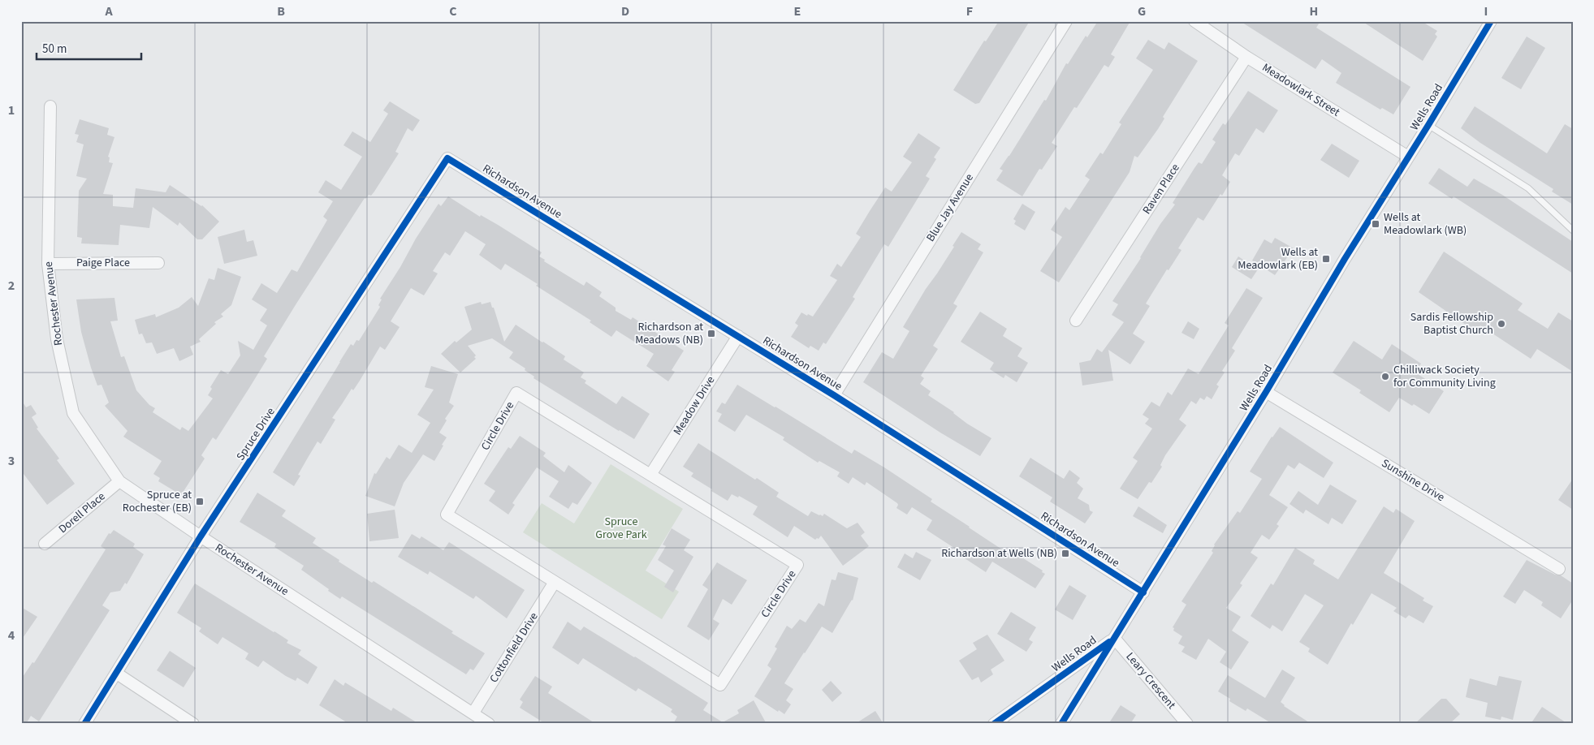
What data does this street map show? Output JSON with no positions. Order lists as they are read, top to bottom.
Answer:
{
  "streets": {
    "street": [
      "Meadowlark Street",
      "Wells Road",
      "Raven Place",
      "Richardson Avenue",
      "Blue Jay Avenue",
      "Paige Place",
      "Rochester Avenue",
      "Meadow Drive",
      "Circle Drive",
      "Spruce Drive",
      "Sunshine Drive",
      "Dorell Place",
      "Cottonfield Drive",
      "Leary Crescent"
    ]
  },
  "crossings": [
    ["Meadowlark Street", "Wells Road"],
    ["Meadowlark Street", "Raven Place"],
    ["Wells Road", "Richardson Avenue"],
    ["Wells Road", "Sunshine Drive"],
    ["Wells Road", "Leary Crescent"],
    ["Richardson Avenue", "Blue Jay Avenue"],
    ["Richardson Avenue", "Meadow Drive"],
    ["Richardson Avenue", "Spruce Drive"],
    ["Paige Place", "Rochester Avenue"],
    ["Rochester Avenue", "Spruce Drive"],
    ["Rochester Avenue", "Dorell Place"],
    ["Rochester Avenue", "Cottonfield Drive"],
    ["Meadow Drive", "Circle Drive"],
    ["Circle Drive", "Cottonfield Drive"]
  ],
  "parks": ["Spruce Grove Park"],
  "places": {
    "transit": [
      "Wells at Meadowlark (WB)",
      "Wells at Meadowlark (EB)",
      "Richardson at Meadows (NB)",
      "Spruce at Rochester (EB)",
      "Richardson at Wells (NB)"
    ],
    "other": ["Sardis Fellowship Baptist Church", "Chilliwack Society for Community Living"]
  },
  "scale_bar": "50 m",
  "grid": {
    "columns": [
      "A",
      "B",
      "C",
      "D",
      "E",
      "F",
      "G",
      "H",
      "I"
    ],
    "rows": [
      "1",
      "2",
      "3",
      "4"
    ]
  }
}
